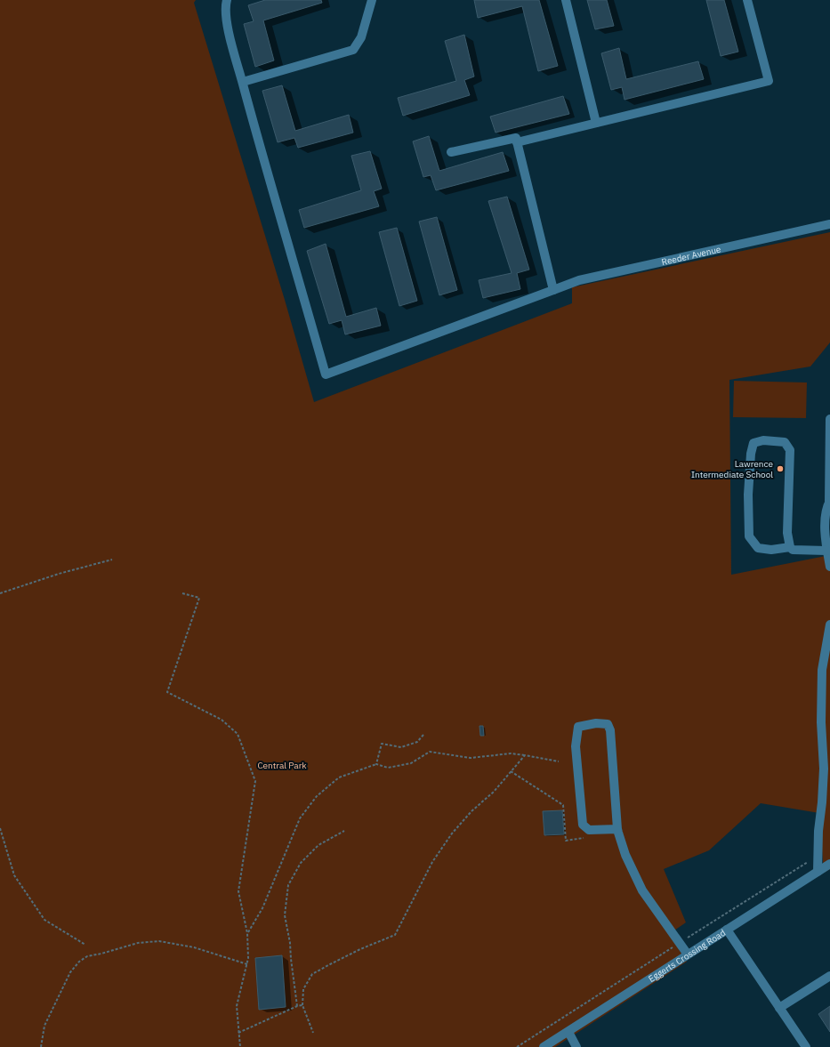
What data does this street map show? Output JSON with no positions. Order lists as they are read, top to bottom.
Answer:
{
  "streets": {
    "street": ["Reeder Avenue", "Eggerts Crossing Road"]
  },
  "parks": ["Central Park"],
  "places": ["Lawrence Intermediate School"]
}
